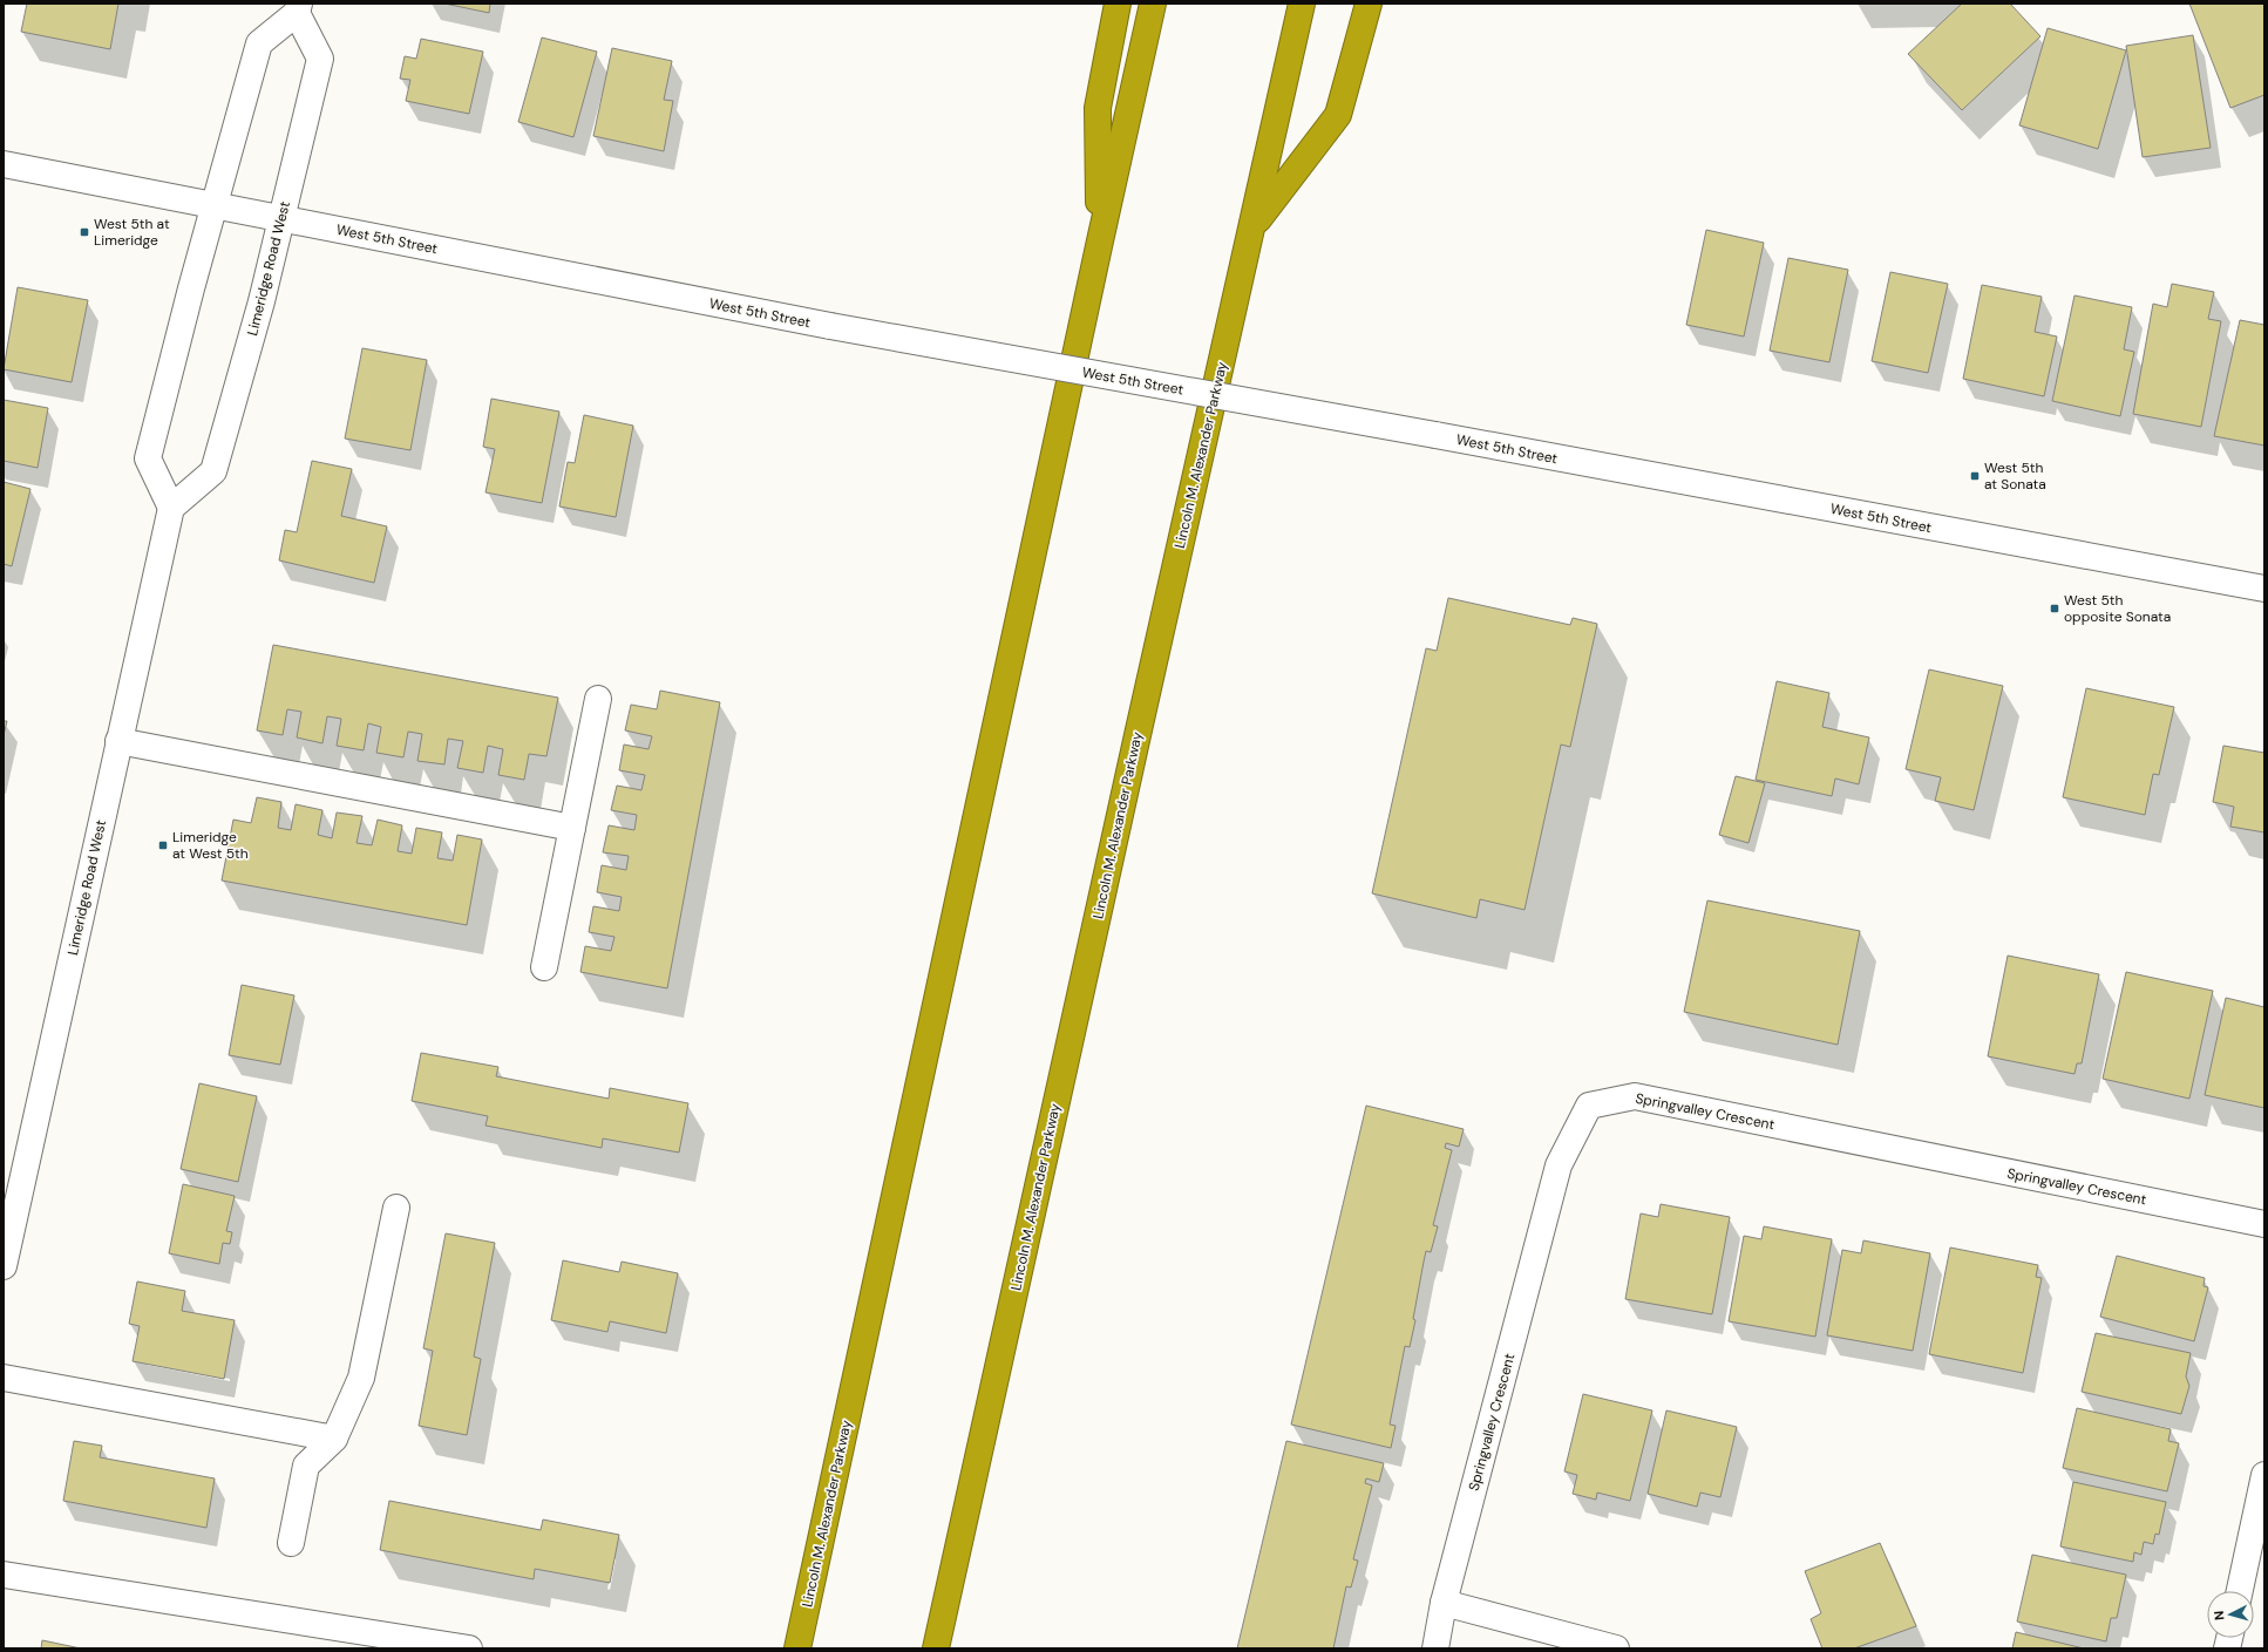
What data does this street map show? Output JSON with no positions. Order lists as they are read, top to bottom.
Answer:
{
  "streets": {
    "highway": ["Lincoln M. Alexander Parkway"],
    "street": ["West 5th Street", "Limeridge Road West", "Springvalley Crescent"]
  },
  "crossings": [
    ["West 5th Street", "Limeridge Road West"]
  ],
  "places": {
    "transit": [
      "West 5th at Limeridge",
      "West 5th at Sonata",
      "West 5th opposite Sonata",
      "Limeridge at West 5th"
    ]
  },
  "north": "left"
}
